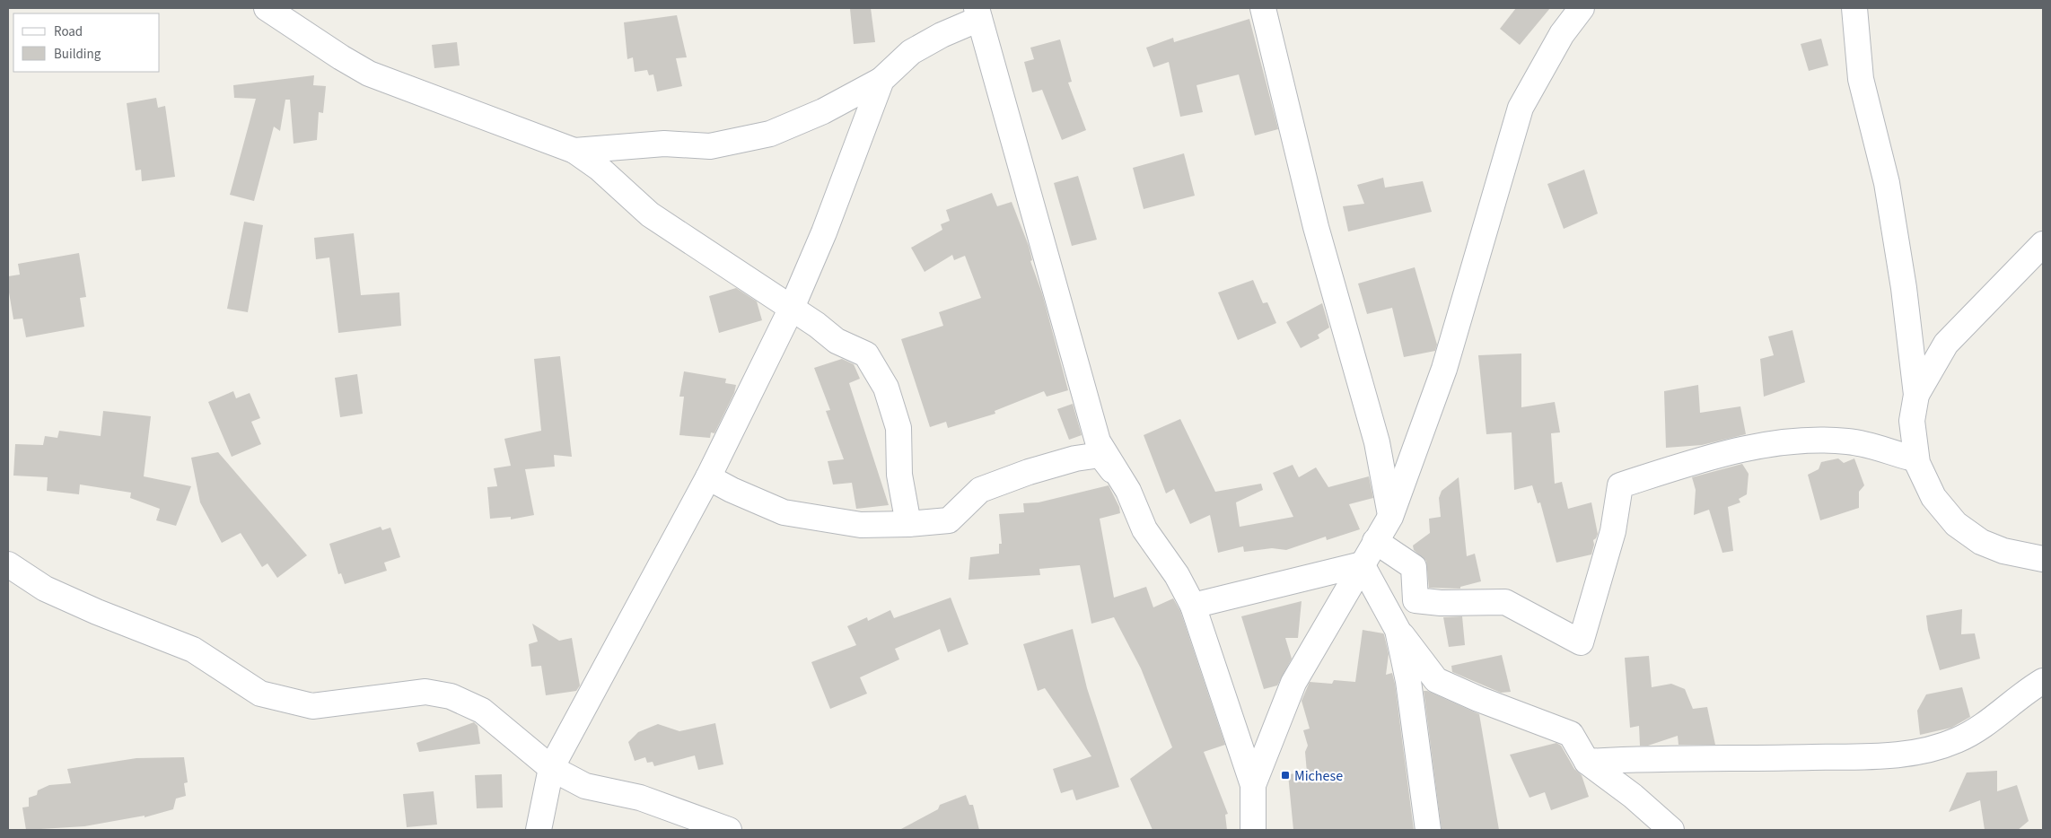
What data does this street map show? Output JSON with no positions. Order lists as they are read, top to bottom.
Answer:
{
  "places": {
    "transit": ["Michese"]
  },
  "legend": ["Road", "Building"]
}
